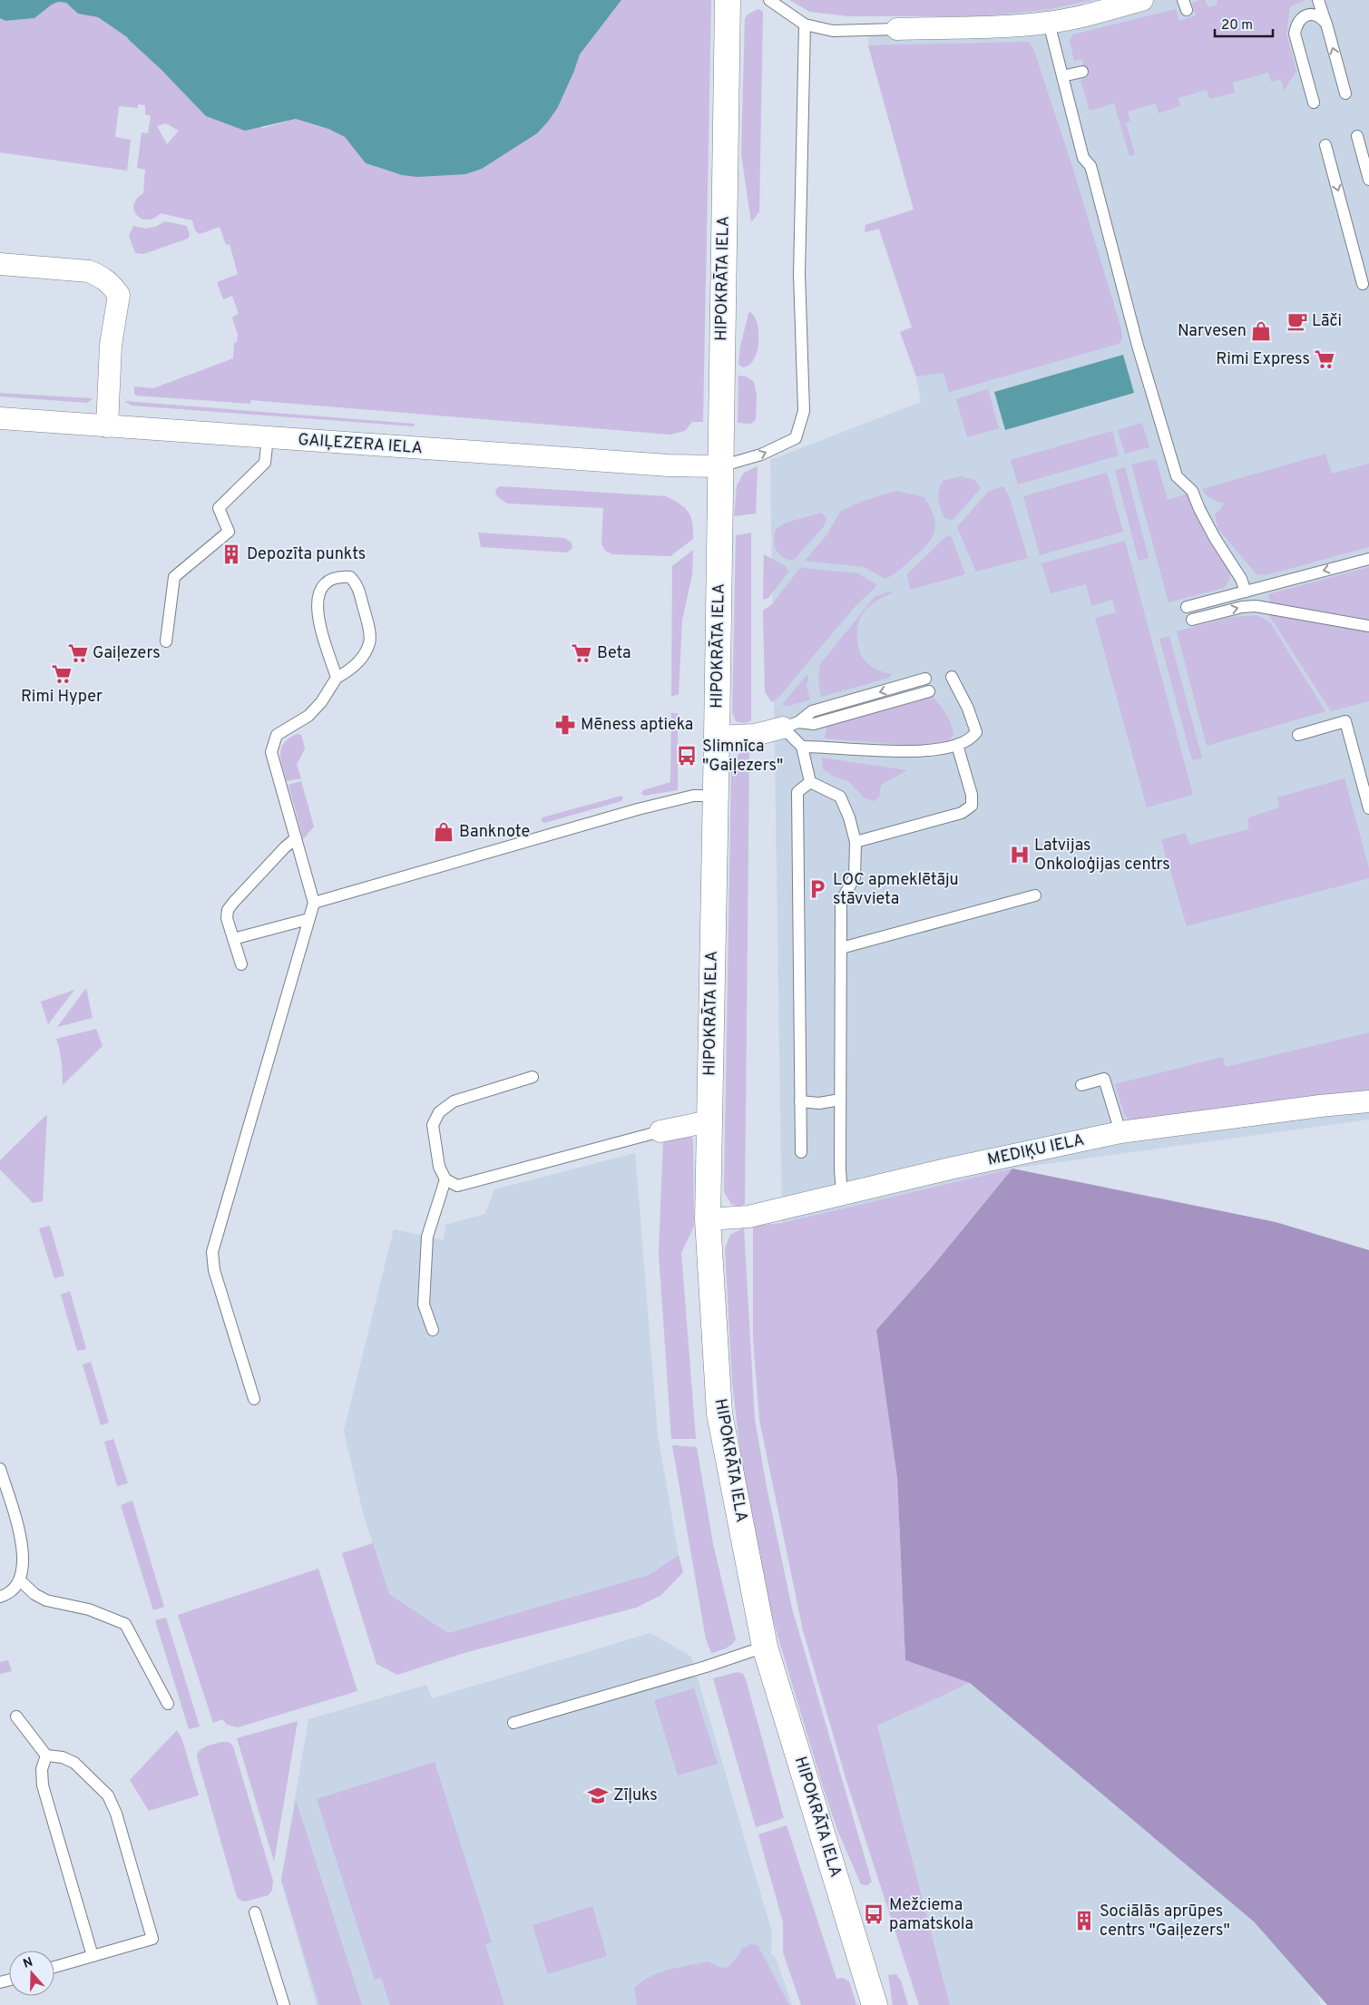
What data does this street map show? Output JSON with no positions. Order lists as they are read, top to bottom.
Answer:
{
  "streets": {
    "street": ["HIPOKRĀTA IELA", "GAIĻEZERA IELA", "MEDIĶU IELA"]
  },
  "crossings": [
    ["HIPOKRĀTA IELA", "GAIĻEZERA IELA"],
    ["HIPOKRĀTA IELA", "MEDIĶU IELA"]
  ],
  "places": {
    "cafe": ["Lāči"],
    "shop": ["Narvesen", "Banknote"],
    "supermarket": [
      "Rimi Express",
      "Gaiļezers",
      "Beta",
      "Rimi Hyper"
    ],
    "building": ["Depozīta punkts", "Sociālās aprūpes centrs \"Gaiļezers\""],
    "pharmacy": ["Mēness aptieka"],
    "bus stop": ["Slimnīca \"Gaiļezers\"", "Mežciema pamatskola"],
    "hospital": ["Latvijas Onkoloģijas centrs"],
    "parking": ["LOC apmeklētāju stāvvieta"],
    "school or university": ["Zīļuks"]
  },
  "scale_bar": "20 m",
  "north": "top"
}
